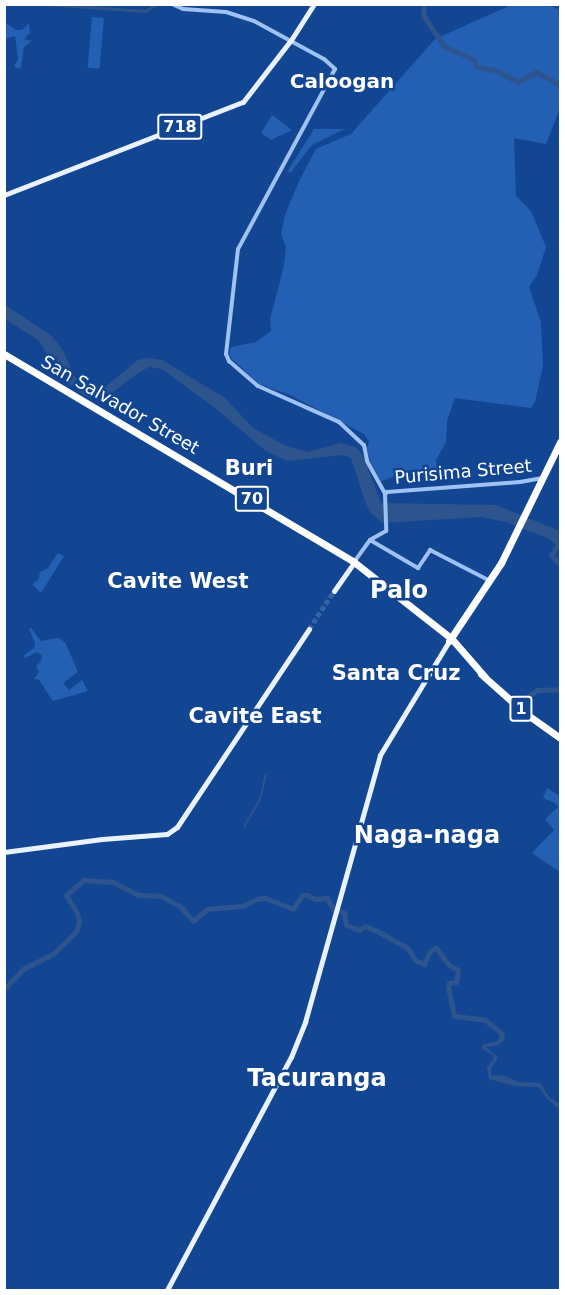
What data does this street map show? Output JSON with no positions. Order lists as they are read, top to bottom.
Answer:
{
  "streets": {
    "highway": ["San Salvador Street", "70", "1"],
    "main road": ["718"],
    "street": ["Purisima Street"]
  },
  "districts": [
    "Caloogan",
    "Buri",
    "Cavite West",
    "Palo",
    "Santa Cruz",
    "Cavite East",
    "Naga-naga",
    "Tacuranga"
  ]
}
